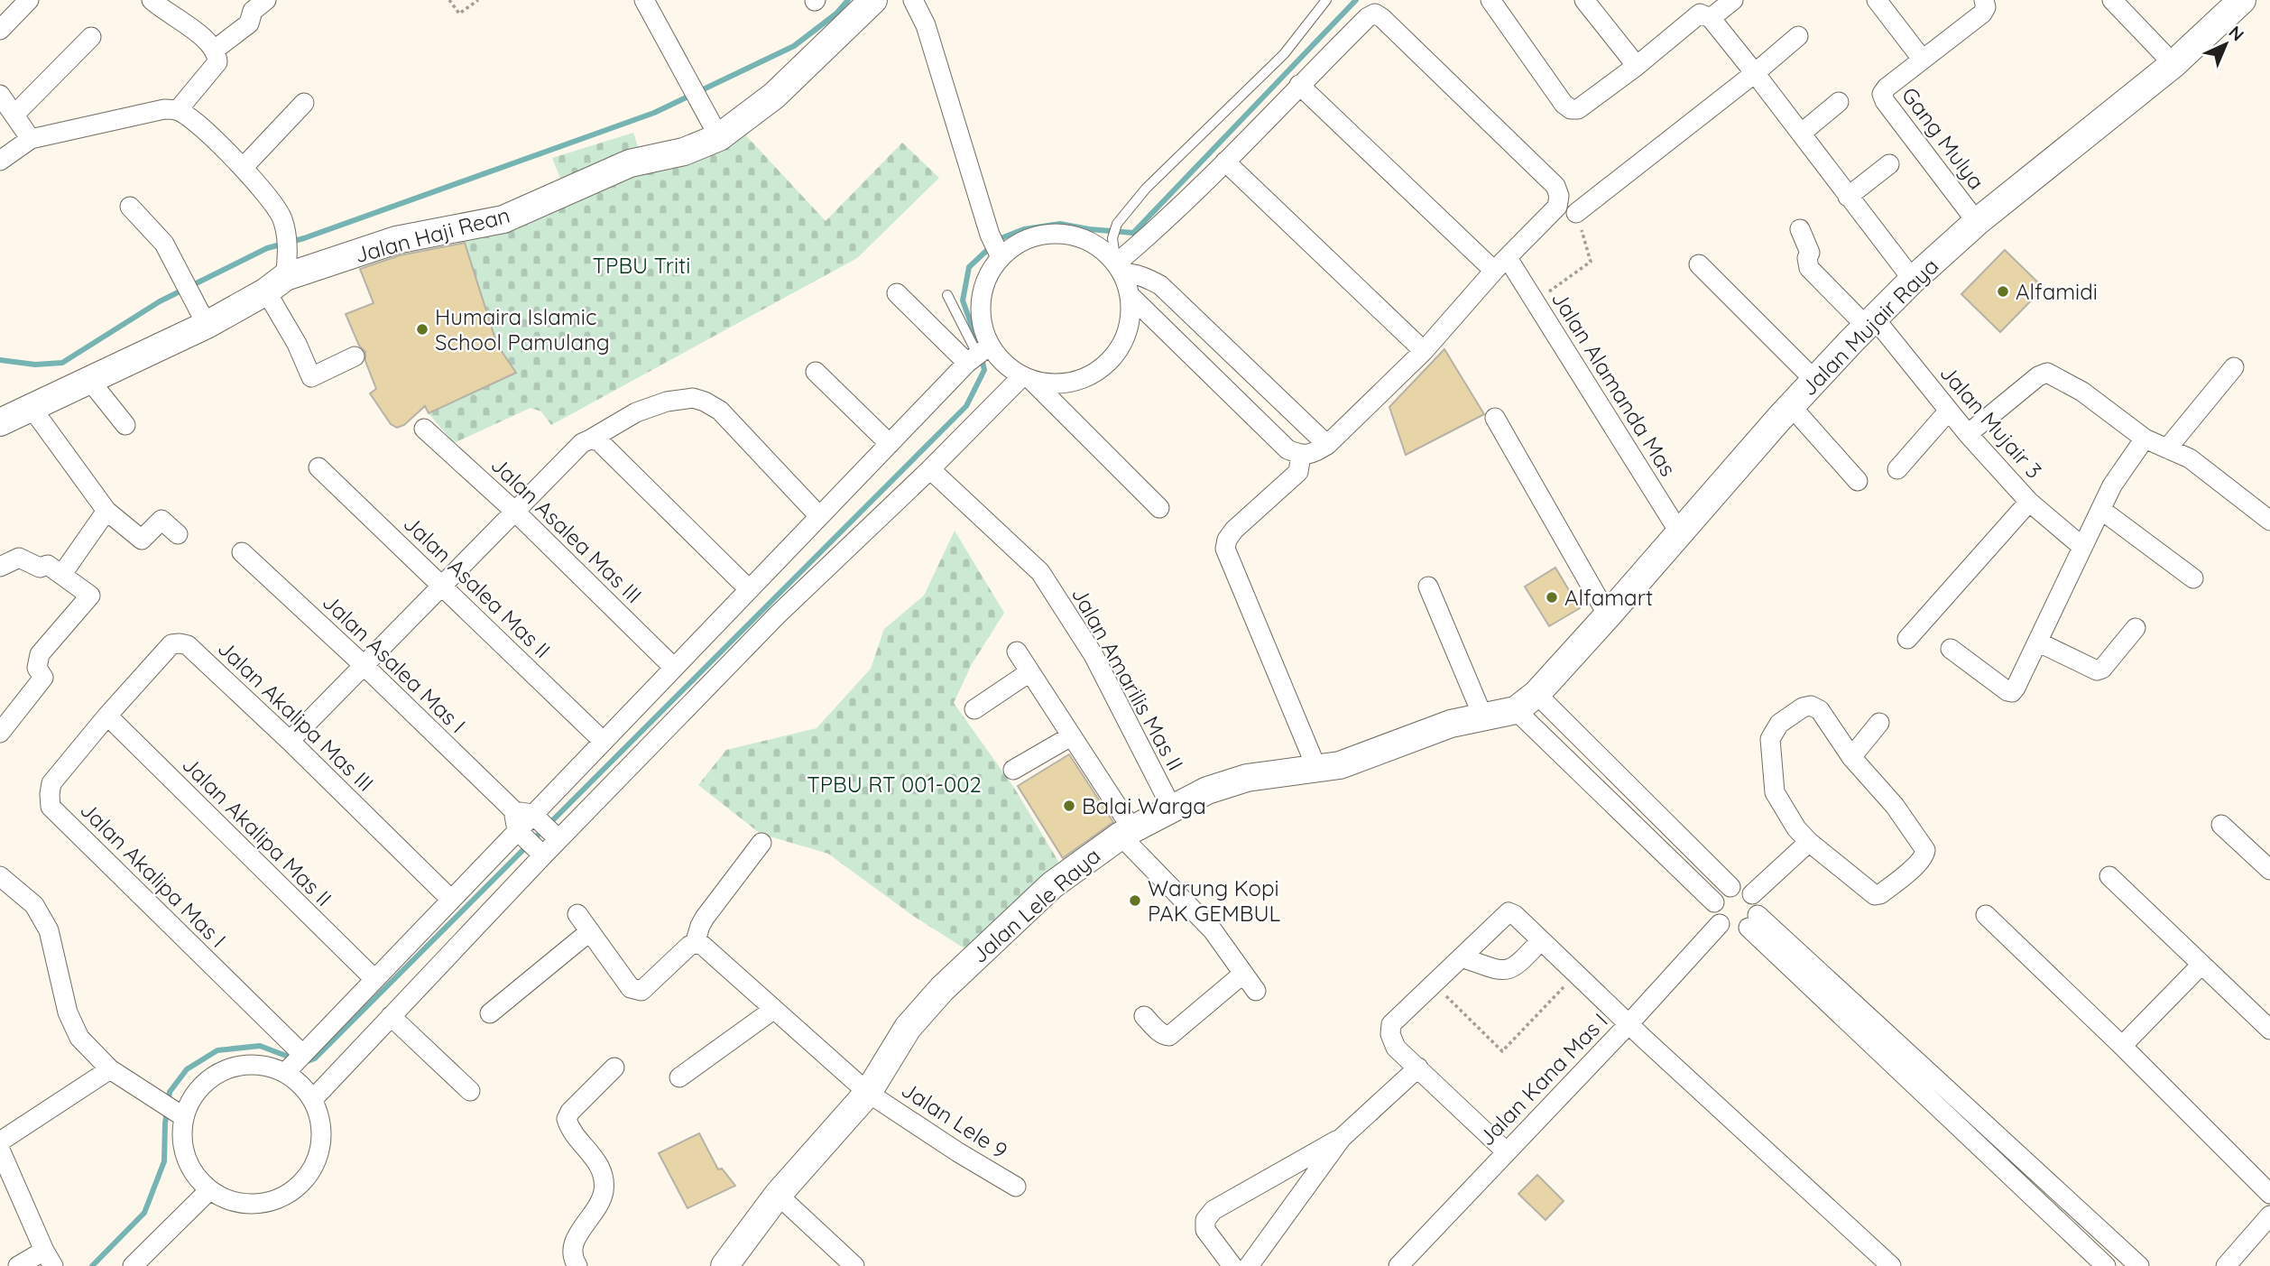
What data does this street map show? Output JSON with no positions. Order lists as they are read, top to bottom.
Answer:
{
  "streets": {
    "street": [
      "Gang Mulya",
      "Jalan Haji Rean",
      "Jalan Mujair Raya",
      "Jalan Alamanda Mas",
      "Jalan Mujair 3",
      "Jalan Asalea Mas III",
      "Jalan Asalea Mas II",
      "Jalan Asalea Mas I",
      "Jalan Amarilis Mas II",
      "Jalan Akalipa Mas III",
      "Jalan Akalipa Mas II",
      "Jalan Akalipa Mas I",
      "Jalan Lele Raya",
      "Jalan Kana Mas I",
      "Jalan Lele 9"
    ]
  },
  "crossings": [
    ["Gang Mulya", "Jalan Mujair Raya"],
    ["Jalan Mujair Raya", "Jalan Alamanda Mas"],
    ["Jalan Mujair Raya", "Jalan Mujair 3"],
    ["Jalan Mujair Raya", "Jalan Lele Raya"],
    ["Jalan Amarilis Mas II", "Jalan Lele Raya"],
    ["Jalan Akalipa Mas III", "Jalan Akalipa Mas II"],
    ["Jalan Akalipa Mas III", "Jalan Akalipa Mas I"],
    ["Jalan Akalipa Mas II", "Jalan Akalipa Mas I"],
    ["Jalan Lele Raya", "Jalan Lele 9"]
  ],
  "parks": ["TPBU Triti", "TPBU RT 001-002"],
  "places": [
    "Alfamidi",
    "Humaira Islamic School Pamulang",
    "Alfamart",
    "Balai Warga",
    "Warung Kopi PAK GEMBUL"
  ],
  "north": "top right"
}
